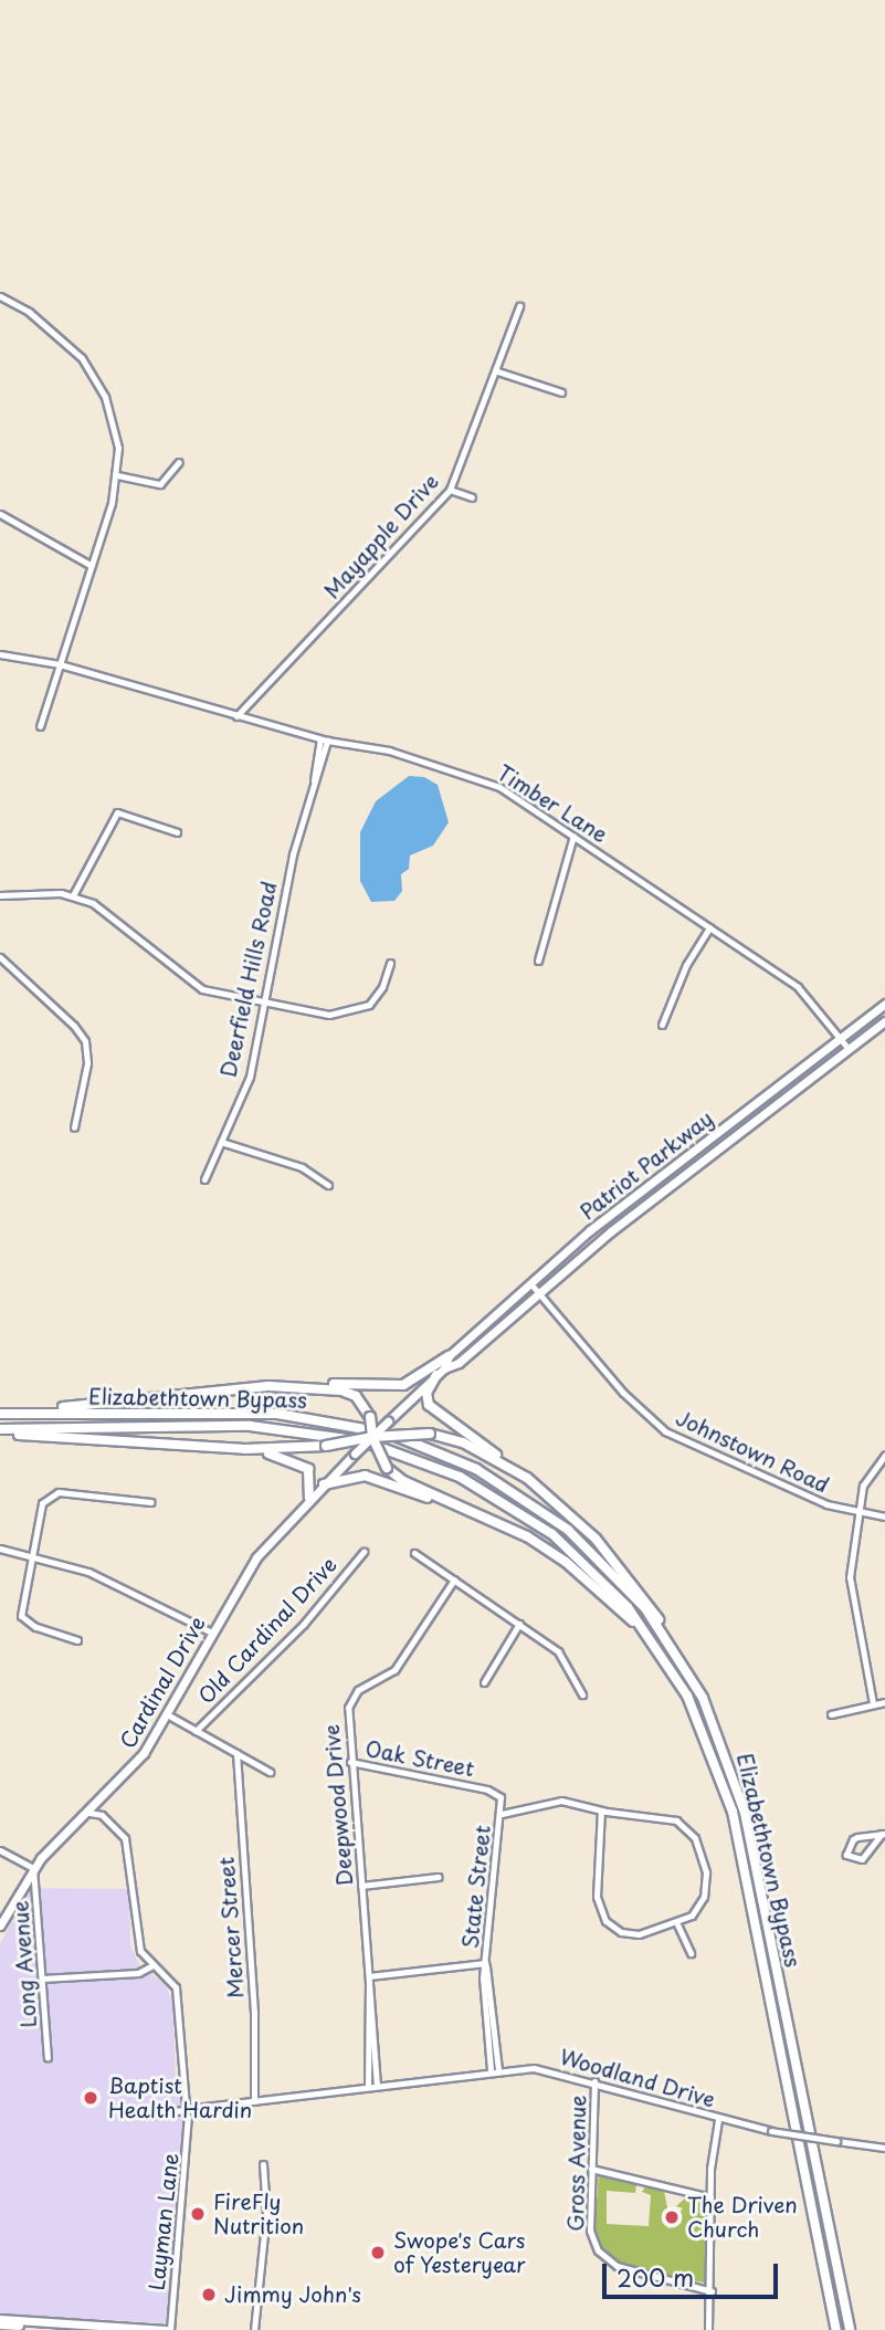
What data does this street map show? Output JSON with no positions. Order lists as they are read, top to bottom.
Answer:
{
  "streets": {
    "highway": ["Elizabethtown Bypass"],
    "main road": ["Patriot Parkway", "Cardinal Drive"],
    "street": [
      "Mayapple Drive",
      "Timber Lane",
      "Deerfield Hills Road",
      "Johnstown Road",
      "Old Cardinal Drive",
      "Oak Street",
      "Deepwood Drive",
      "State Street",
      "Mercer Street",
      "Long Avenue",
      "Woodland Drive",
      "Gross Avenue",
      "Layman Lane"
    ]
  },
  "crossings": [
    ["Mayapple Drive", "Timber Lane"],
    ["Timber Lane", "Deerfield Hills Road"],
    ["Timber Lane", "Patriot Parkway"],
    ["Patriot Parkway", "Johnstown Road"],
    ["Patriot Parkway", "Cardinal Drive"],
    ["Cardinal Drive", "Long Avenue"],
    ["Cardinal Drive", "Layman Lane"],
    ["Oak Street", "Deepwood Drive"],
    ["Oak Street", "State Street"],
    ["Deepwood Drive", "Woodland Drive"],
    ["State Street", "Woodland Drive"],
    ["Mercer Street", "Woodland Drive"],
    ["Woodland Drive", "Gross Avenue"]
  ],
  "places": [
    "Baptist Health Hardin",
    "FireFly Nutrition",
    "The Driven Church",
    "Swope's Cars of Yesteryear",
    "Jimmy John's"
  ],
  "scale_bar": "200 m"
}
